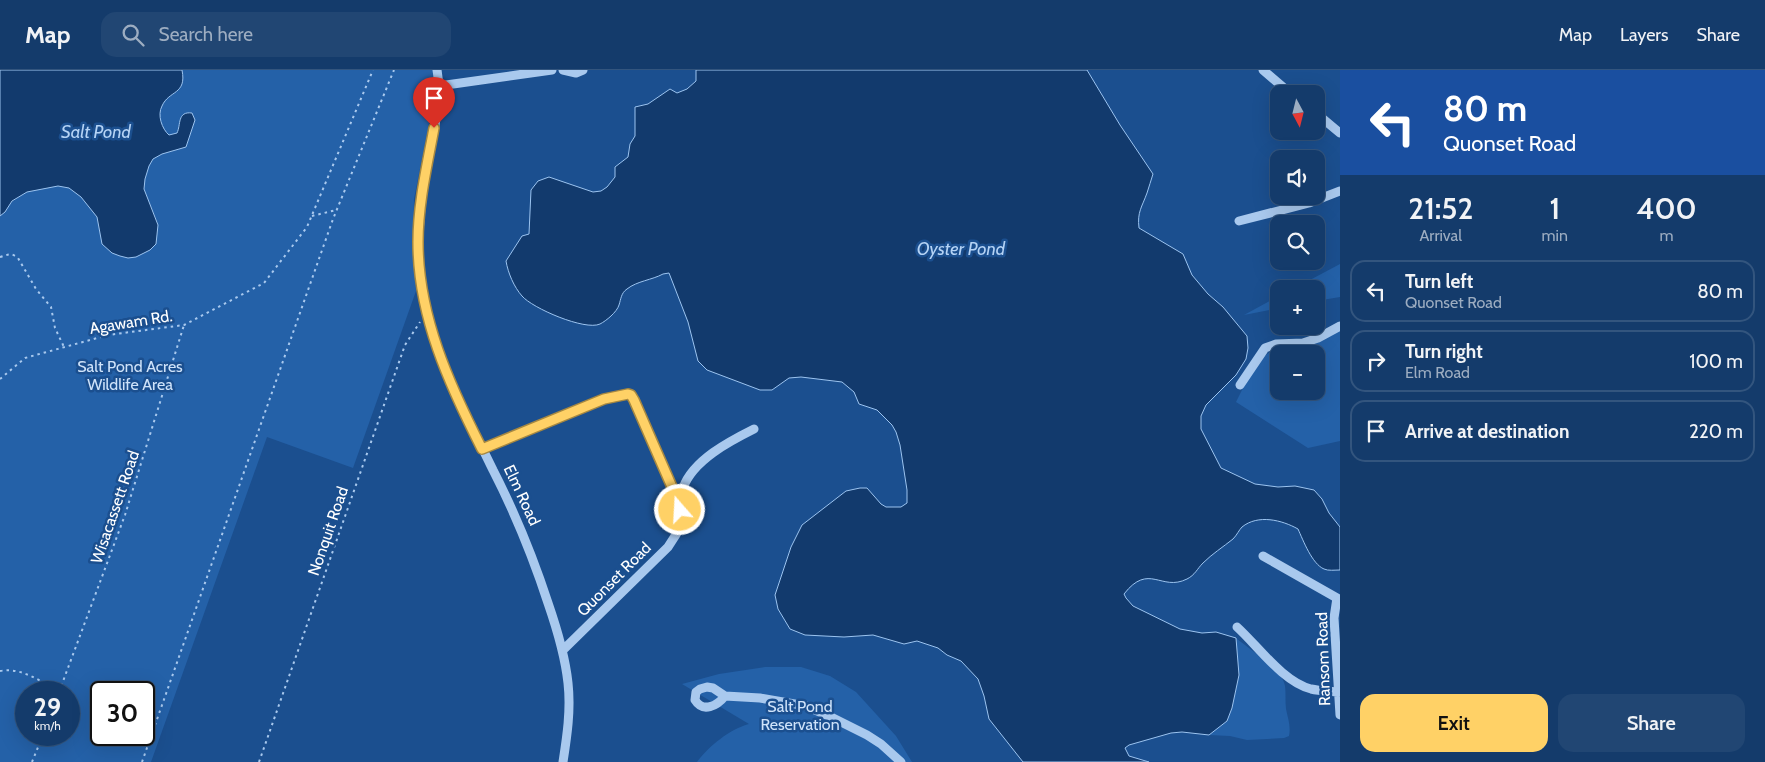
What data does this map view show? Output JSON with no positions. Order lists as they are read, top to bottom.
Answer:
{
  "streets": {
    "street": ["Elm Road", "Quonset Road", "Ransom Road"],
    "path": ["Agawam Rd.", "Wisacassett Road", "Nonquit Road"]
  },
  "crossings": [
    ["Agawam Rd.", "Wisacassett Road"],
    ["Elm Road", "Nonquit Road"],
    ["Elm Road", "Quonset Road"]
  ],
  "water": ["Salt Pond", "Oyster Pond"],
  "parks": ["Salt Pond Acres Wildlife Area", "Salt Pond Reservation"],
  "north": "bottom",
  "page": {
    "header": "Map",
    "search": "Search here",
    "nav": ["Map", "Layers", "Share"],
    "turn": ["80 m", "Quonset Road"],
    "map_buttons": ["+", "−"],
    "eta": [
      "21:52",
      "Arrival",
      "1",
      "min",
      "400",
      "m"
    ],
    "list": [
      {
        "name": "Turn left",
        "note": "Quonset Road",
        "value": "80 m"
      },
      {
        "name": "Turn right",
        "note": "Elm Road",
        "value": "100 m"
      },
      {
        "name": "Arrive at destination",
        "value": "220 m"
      }
    ],
    "speed": "29 km/h",
    "limit": "30",
    "buttons": ["Exit", "Share"]
  }
}
